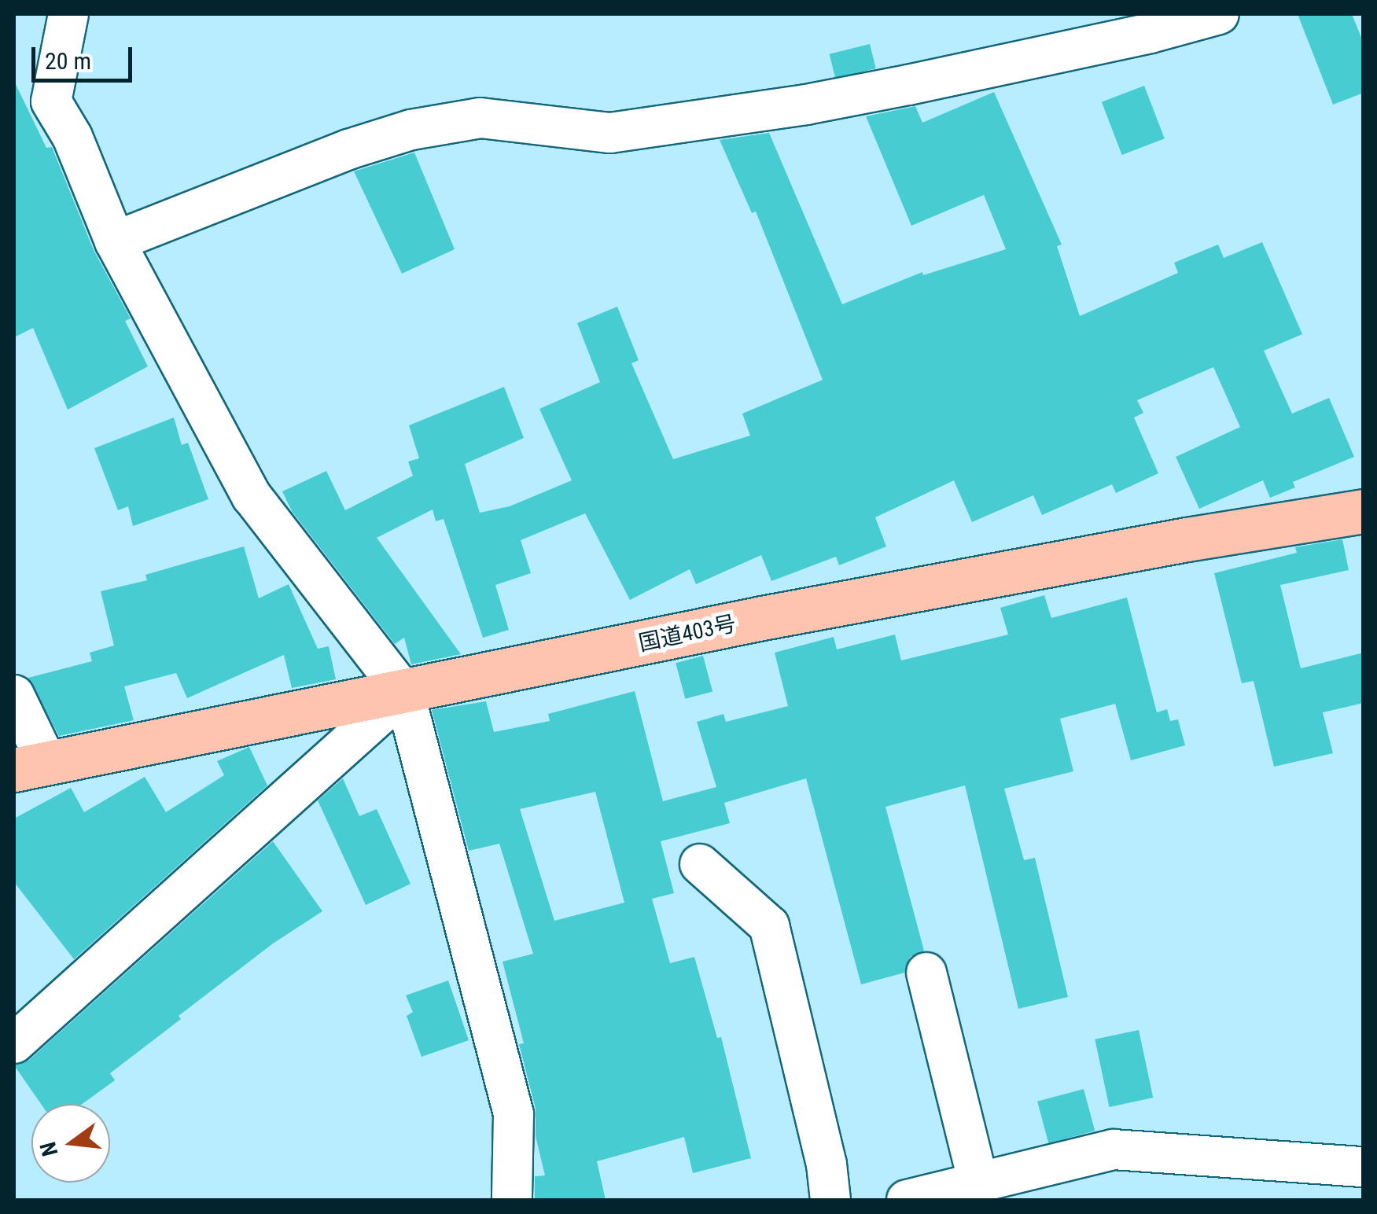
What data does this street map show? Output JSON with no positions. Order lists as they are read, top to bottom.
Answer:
{
  "streets": {
    "highway": ["国道403号"]
  },
  "scale_bar": "20 m",
  "north": "left"
}
